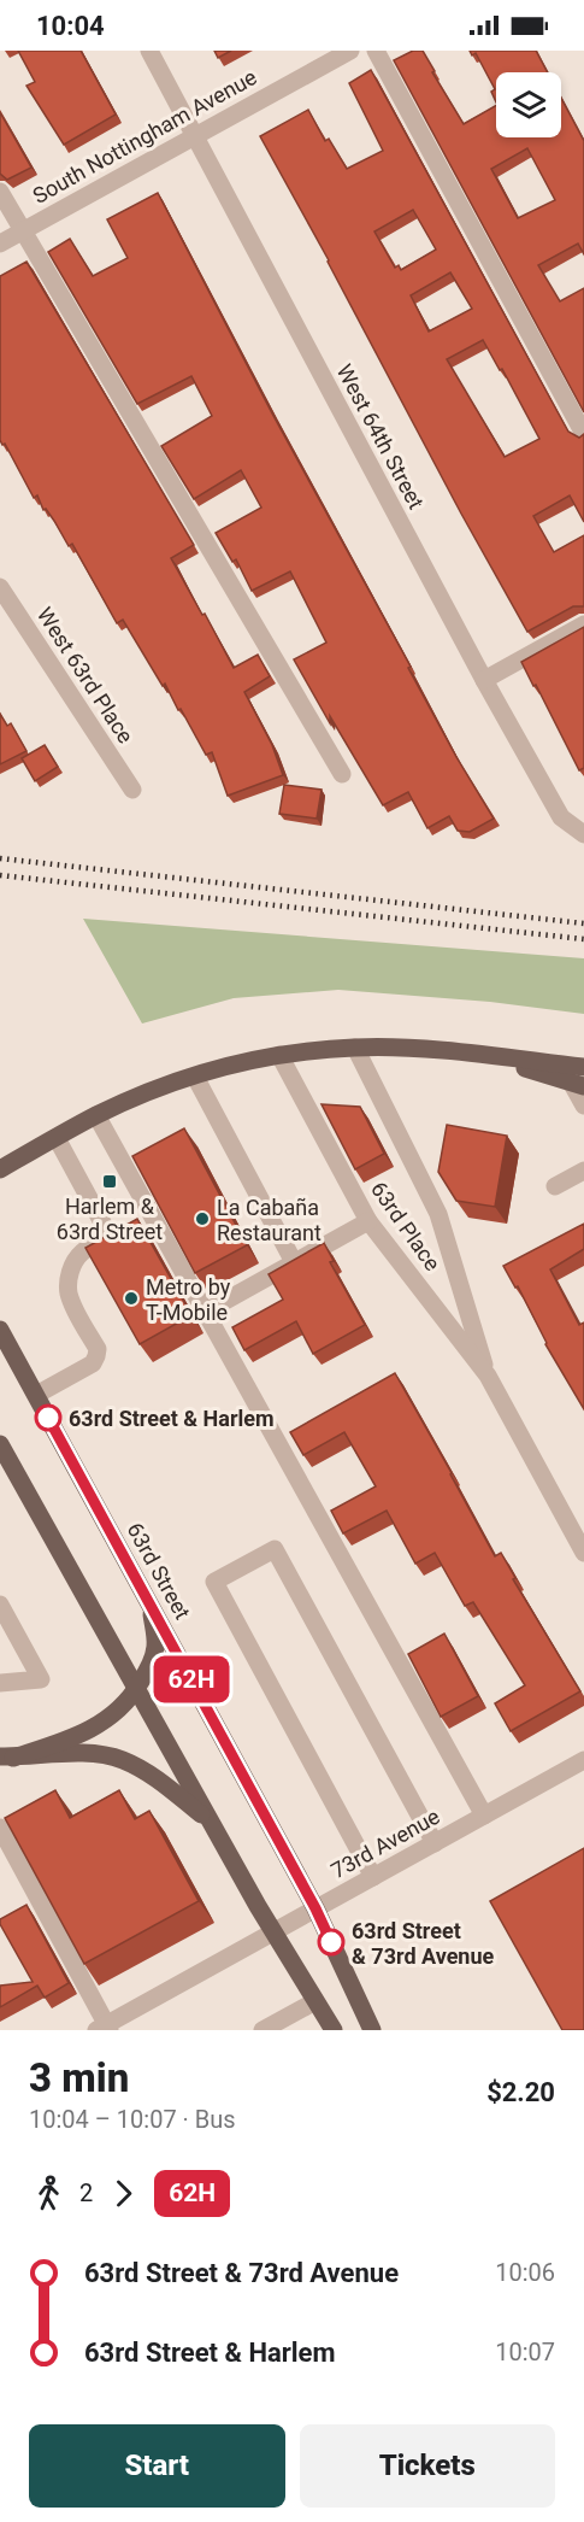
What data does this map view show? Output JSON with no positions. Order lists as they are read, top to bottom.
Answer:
{
  "streets": {
    "main road": ["63rd Street"],
    "street": [
      "South Nottingham Avenue",
      "West 64th Street",
      "West 63rd Place",
      "63rd Place",
      "73rd Avenue"
    ]
  },
  "crossings": [
    ["South Nottingham Avenue", "West 64th Street"],
    ["63rd Street", "73rd Avenue"]
  ],
  "places": {
    "transit": ["Harlem & 63rd Street"],
    "other": [
      "La Cabaña Restaurant",
      "Metro by T-Mobile",
      "63rd Street & Harlem",
      "63rd Street & 73rd Avenue"
    ]
  },
  "lines": ["bus line 62H"],
  "page": {
    "status": "10:04",
    "on_map": "62H",
    "heading": ["3 min", "10:04 – 10:07 · Bus", "$2.20"],
    "legs": ["2", "62H"],
    "list": [
      {
        "name": "63rd Street & 73rd Avenue",
        "value": "10:06"
      },
      {
        "name": "63rd Street & Harlem",
        "value": "10:07"
      }
    ],
    "buttons": ["Start", "Tickets"]
  }
}
